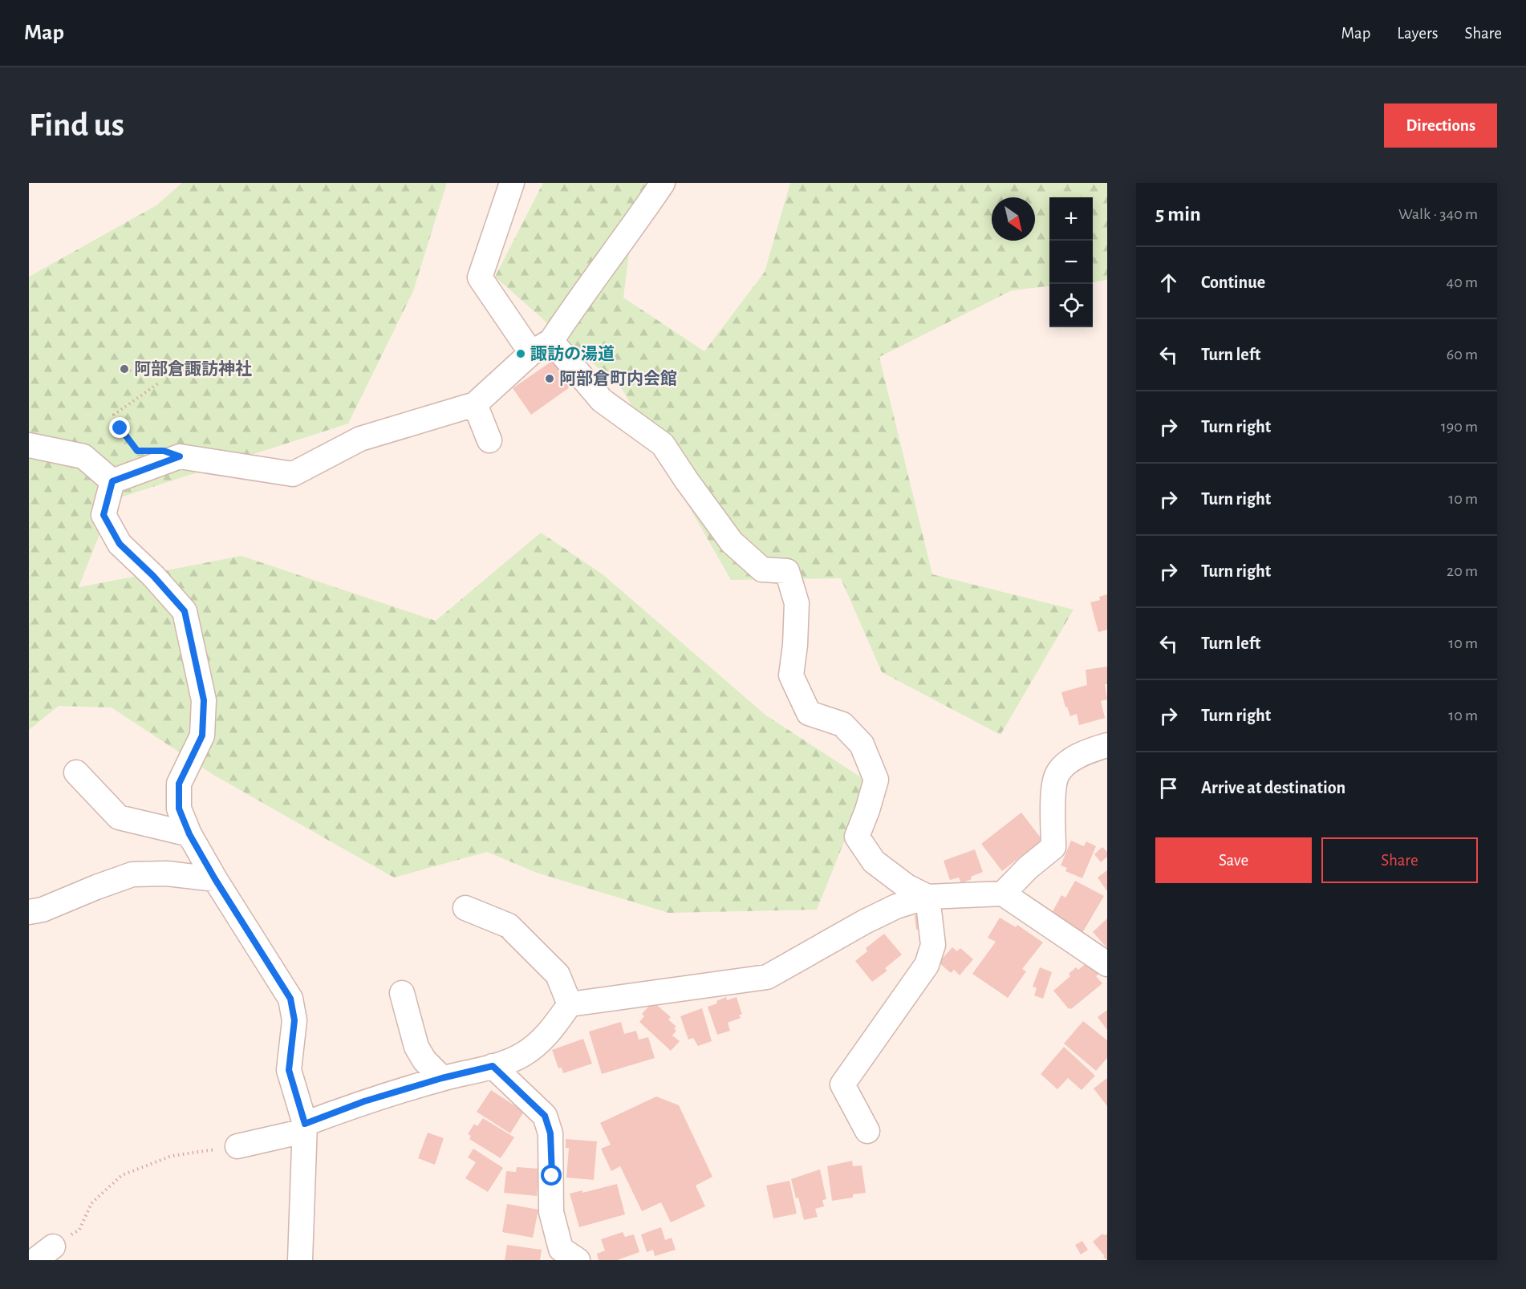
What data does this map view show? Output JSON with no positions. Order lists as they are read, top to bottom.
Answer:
{
  "places": ["諏訪の湯道", "阿部倉諏訪神社", "阿部倉町内会館"],
  "north": "bottom right",
  "page": {
    "header": "Map",
    "nav": ["Map", "Layers", "Share"],
    "buttons": [
      "Directions",
      ["Save", "Share"]
    ],
    "title": "Find us",
    "heading": ["5 min", "Walk · 340 m"],
    "map_buttons": ["+", "−"],
    "list": [
      ["Continue", "40 m"],
      ["Turn left", "60 m"],
      ["Turn right", "190 m"],
      ["Turn right", "10 m"],
      ["Turn right", "20 m"],
      ["Turn left", "10 m"],
      ["Turn right", "10 m"],
      "Arrive at destination"
    ]
  }
}
